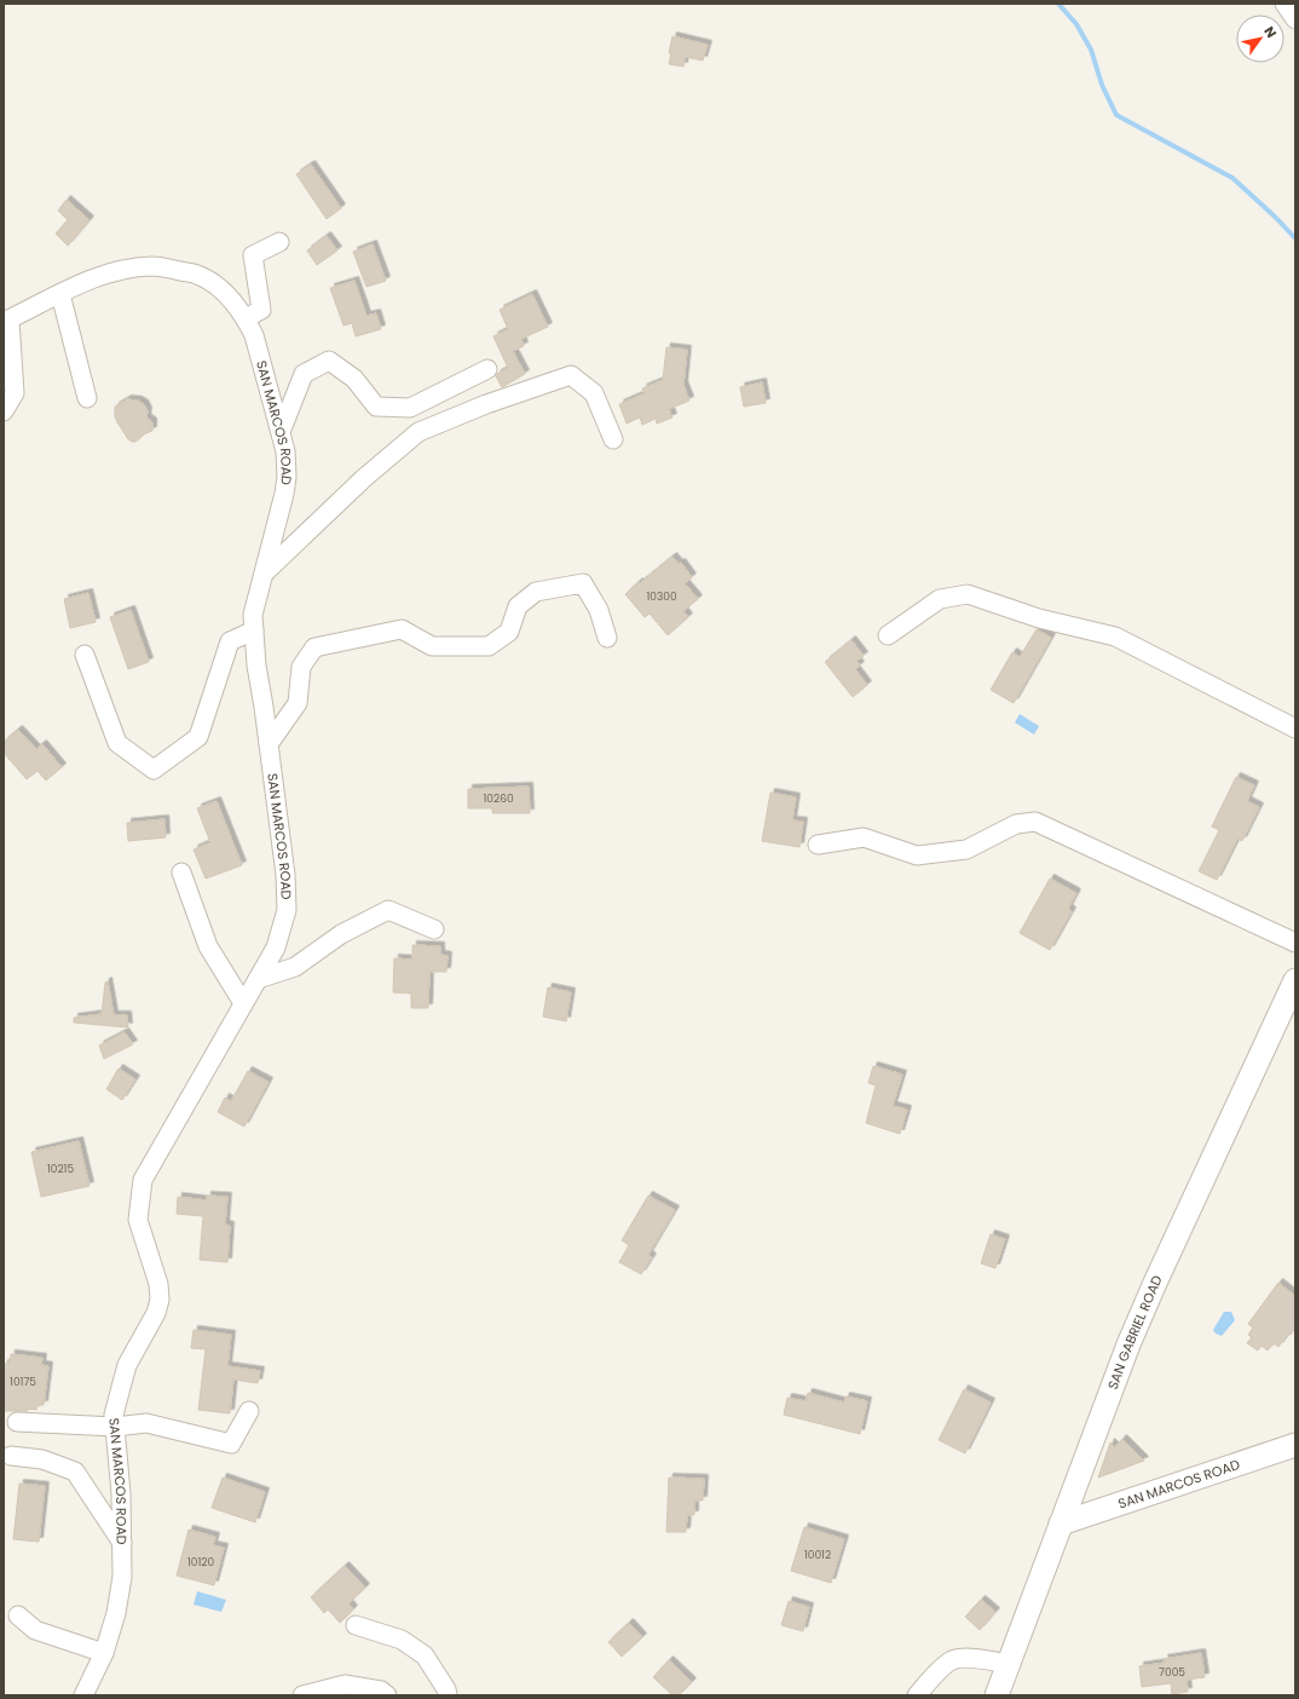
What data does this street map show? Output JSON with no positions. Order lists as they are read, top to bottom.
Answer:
{
  "streets": {
    "street": ["SAN MARCOS ROAD", "SAN GABRIEL ROAD"]
  },
  "crossings": [
    ["SAN MARCOS ROAD", "SAN GABRIEL ROAD"]
  ],
  "house_numbers": [
    "10300",
    "10260",
    "10215",
    "10175",
    "10012",
    "10120",
    "7005"
  ],
  "north": "top right"
}
